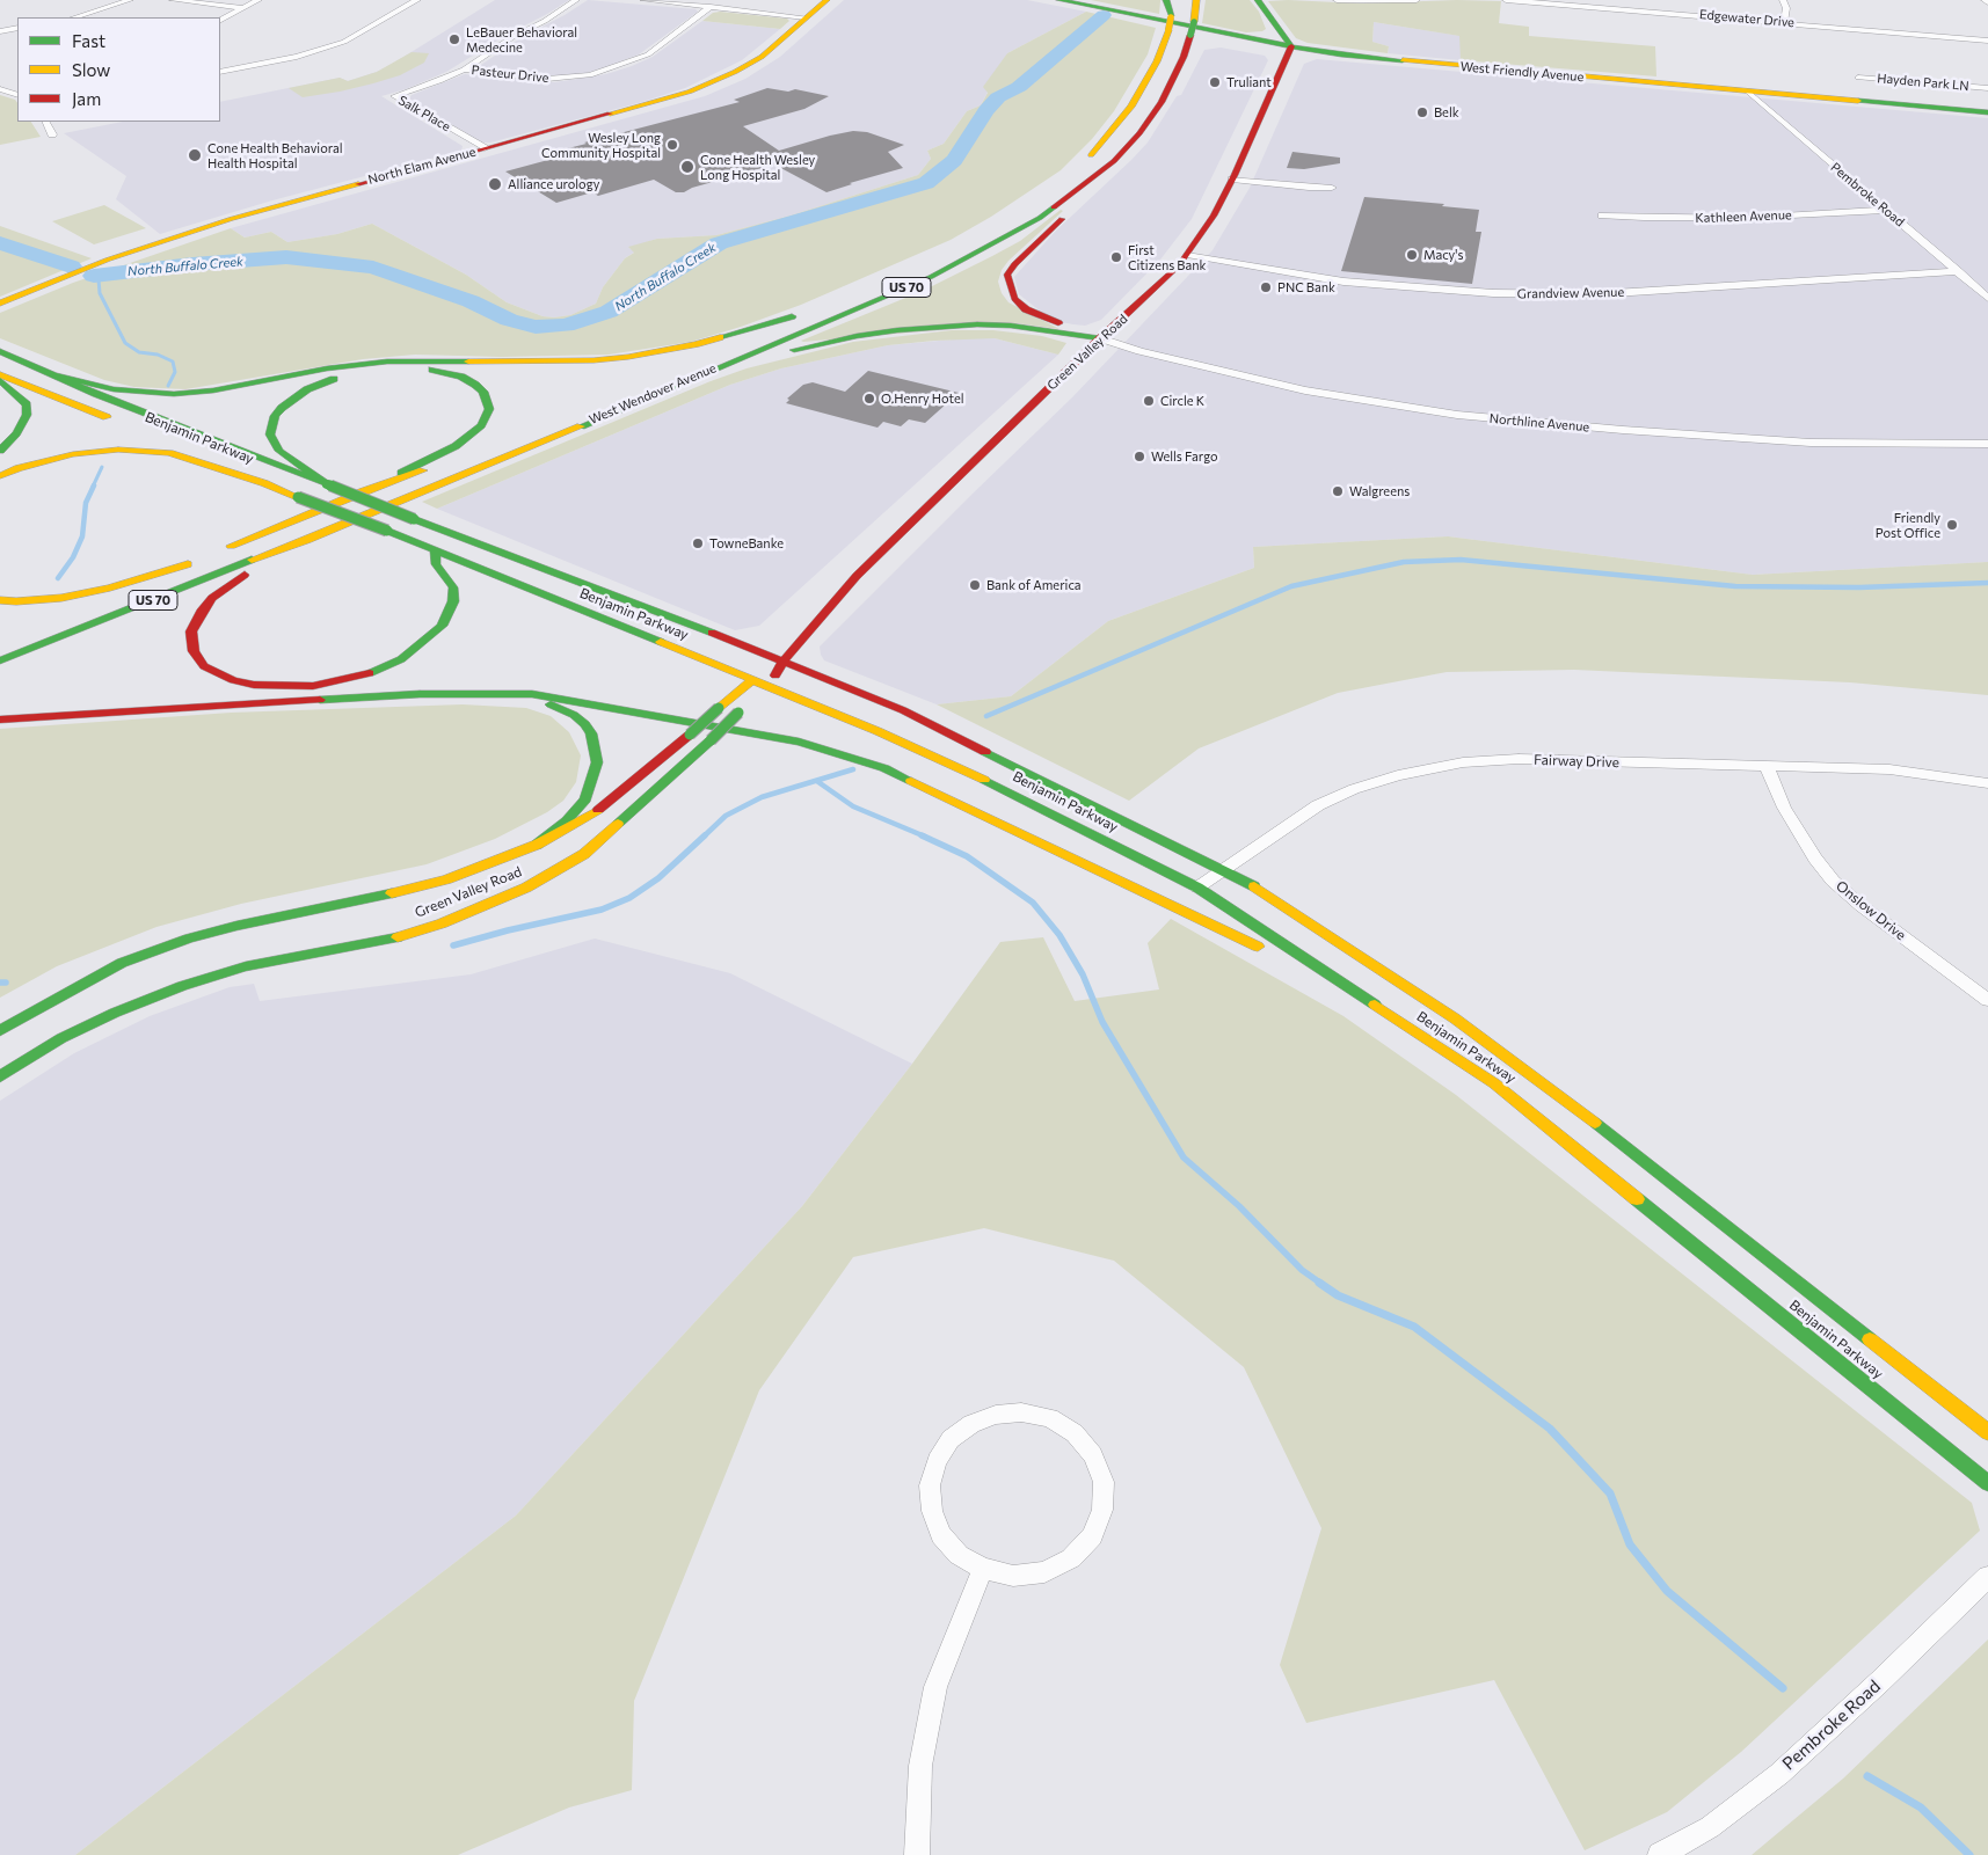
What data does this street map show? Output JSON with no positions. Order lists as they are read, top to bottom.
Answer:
{
  "streets": {
    "main road": [
      "West Friendly Avenue",
      "North Elam Avenue",
      "US 70",
      "Green Valley Road",
      "West Wendover Avenue",
      "Benjamin Parkway"
    ],
    "street": [
      "Edgewater Drive",
      "Pasteur Drive",
      "Hayden Park LN",
      "Salk Place",
      "Pembroke Road",
      "Kathleen Avenue",
      "Grandview Avenue",
      "Northline Avenue",
      "Fairway Drive",
      "Onslow Drive"
    ]
  },
  "crossings": [
    ["West Friendly Avenue", "Pembroke Road"],
    ["West Friendly Avenue", "Green Valley Road"],
    ["Pasteur Drive", "Salk Place"],
    ["Salk Place", "North Elam Avenue"],
    ["Pembroke Road", "Kathleen Avenue"],
    ["Pembroke Road", "Grandview Avenue"],
    ["Grandview Avenue", "Green Valley Road"],
    ["Green Valley Road", "Northline Avenue"],
    ["Green Valley Road", "Benjamin Parkway"],
    ["West Wendover Avenue", "Benjamin Parkway"],
    ["Benjamin Parkway", "Fairway Drive"],
    ["Fairway Drive", "Onslow Drive"]
  ],
  "water": ["North Buffalo Creek"],
  "places": [
    "LeBauer Behavioral Medecine",
    "Truliant",
    "Belk",
    "Wesley Long Community Hospital",
    "Cone Health Behavioral Health Hospital",
    "Cone Health Wesley Long Hospital",
    "Alliance urology",
    "Macy's",
    "First Citizens Bank",
    "PNC Bank",
    "O.Henry Hotel",
    "Circle K",
    "Wells Fargo",
    "Walgreens",
    "Friendly Post Office",
    "TowneBanke",
    "Bank of America"
  ],
  "legend": ["Fast", "Slow", "Jam"]
}
